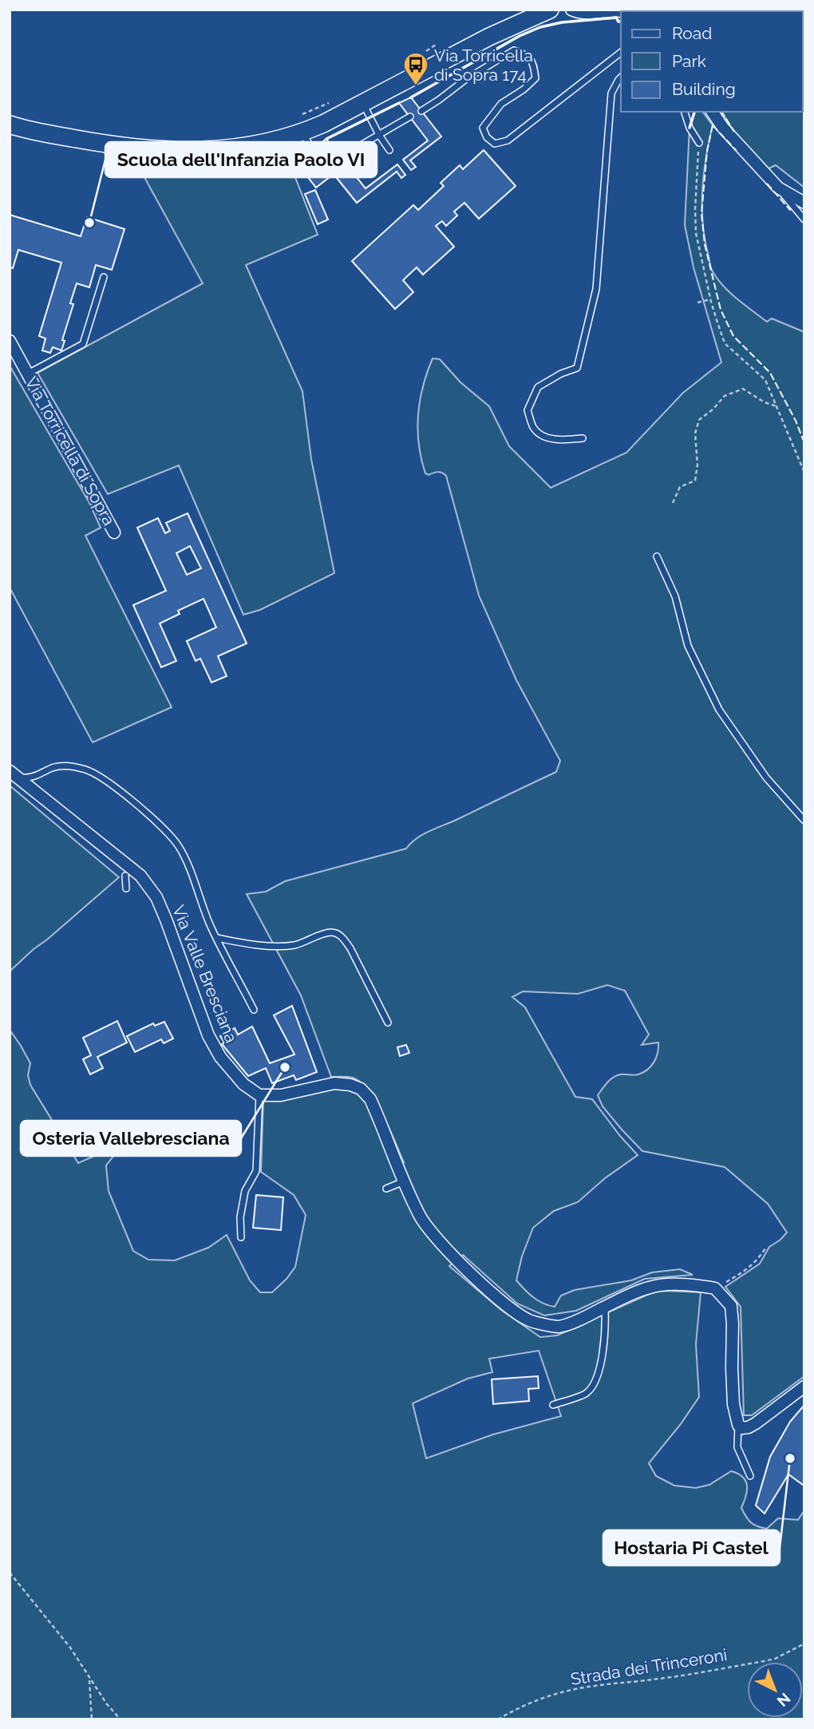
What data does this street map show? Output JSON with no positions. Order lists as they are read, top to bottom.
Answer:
{
  "streets": {
    "street": ["Via Torricella di Sopra", "Via Valle Bresciana"],
    "path": ["Strada dei Trinceroni"]
  },
  "places": {
    "bus stop": ["Via Torricella di Sopra 174"],
    "other": ["Scuola dell'Infanzia Paolo VI", "Osteria Vallebresciana", "Hostaria Pi Castel"]
  },
  "legend": ["Road", "Park", "Building"],
  "north": "bottom right"
}
